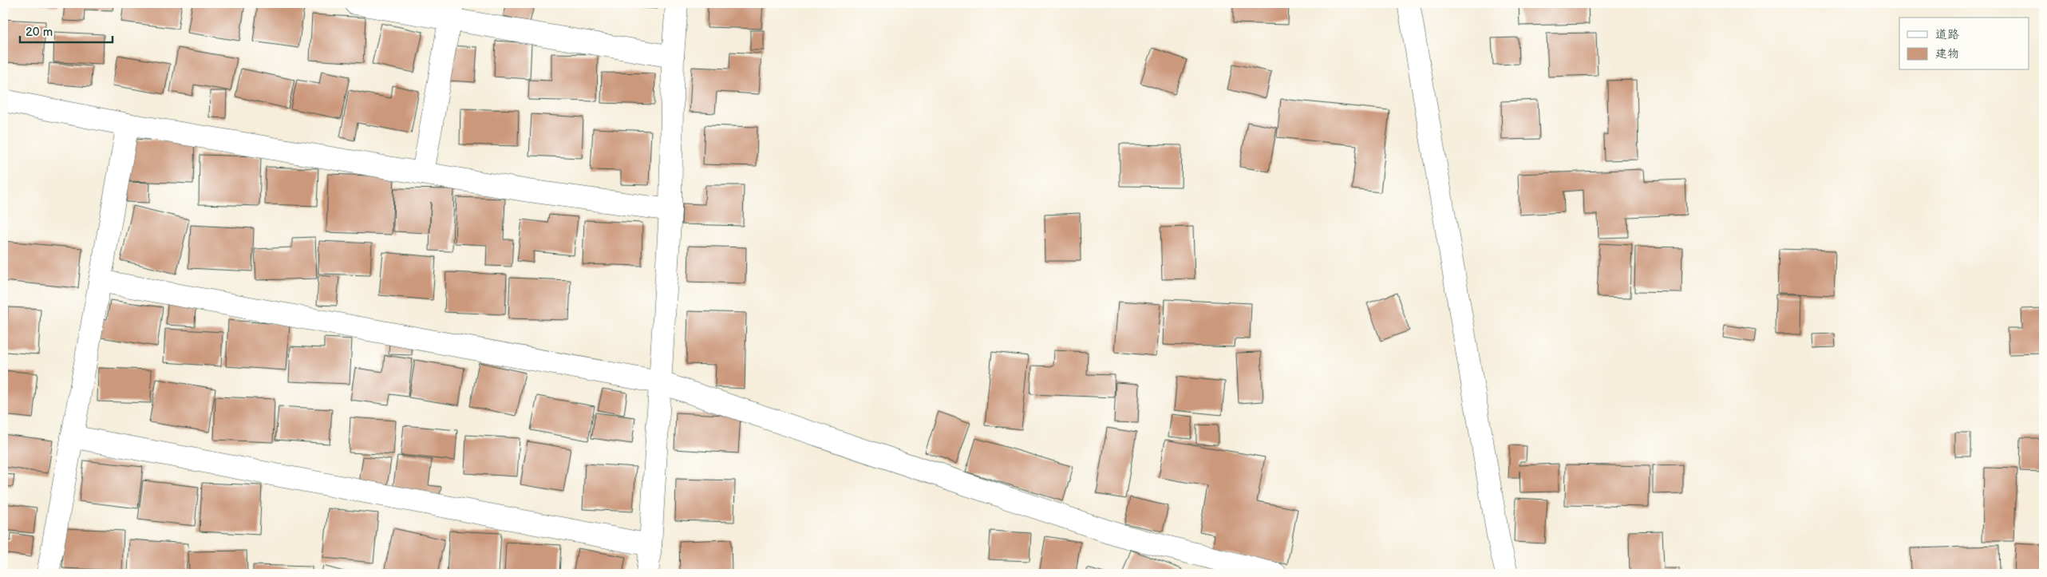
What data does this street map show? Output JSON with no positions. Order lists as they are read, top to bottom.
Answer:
{
  "legend": ["道路", "建物"],
  "scale_bar": "20 m"
}
